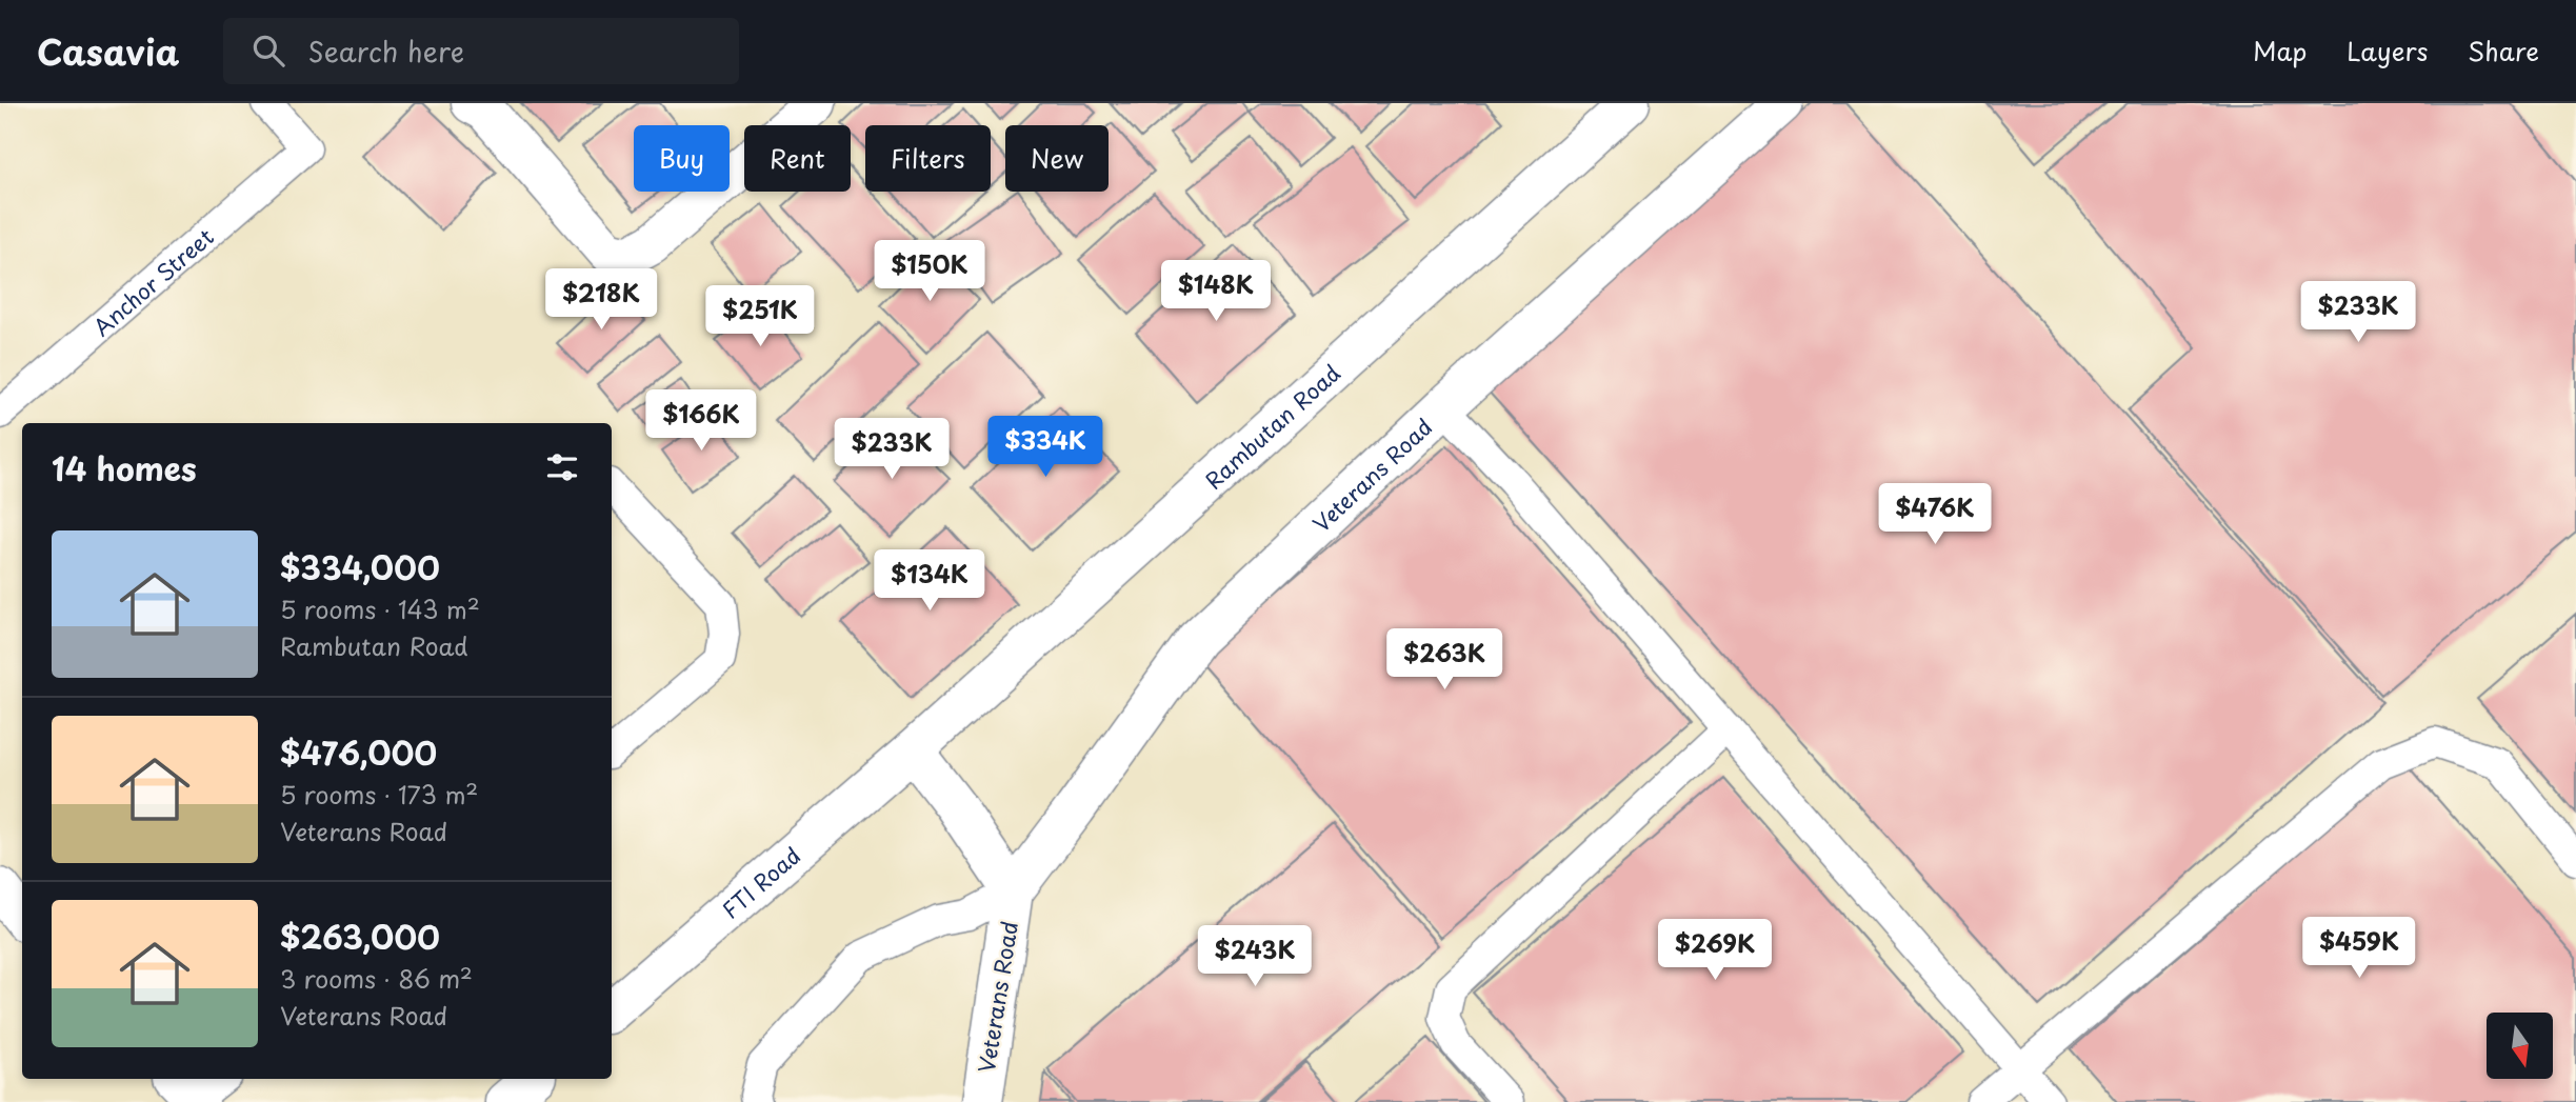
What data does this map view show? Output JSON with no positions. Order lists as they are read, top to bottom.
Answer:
{
  "streets": {
    "street": ["Rambutan Road", "Veterans Road", "FTI Road"],
    "lane": ["Anchor Street"]
  },
  "crossings": [
    ["Rambutan Road", "Veterans Road"],
    ["Rambutan Road", "FTI Road"],
    ["Veterans Road", "FTI Road"]
  ],
  "north": "bottom",
  "page": {
    "header": "Casavia",
    "search": "Search here",
    "nav": ["Map", "Layers", "Share"],
    "chip": [
      "Buy",
      "Rent",
      "Filters",
      "New"
    ],
    "price": [
      "$150K",
      "$148K",
      "$218K",
      "$233K",
      "$251K",
      "$166K",
      "$334K",
      "$233K",
      "$476K",
      "$134K",
      "$263K",
      "$459K",
      "$269K",
      "$243K"
    ],
    "heading": "14 homes",
    "list": [
      {
        "name": "$334,000",
        "note": "5 rooms · 143 m² · Rambutan Road"
      },
      {
        "name": "$476,000",
        "note": "5 rooms · 173 m² · Veterans Road"
      },
      {
        "name": "$263,000",
        "note": "3 rooms · 86 m² · Veterans Road"
      }
    ]
  }
}
